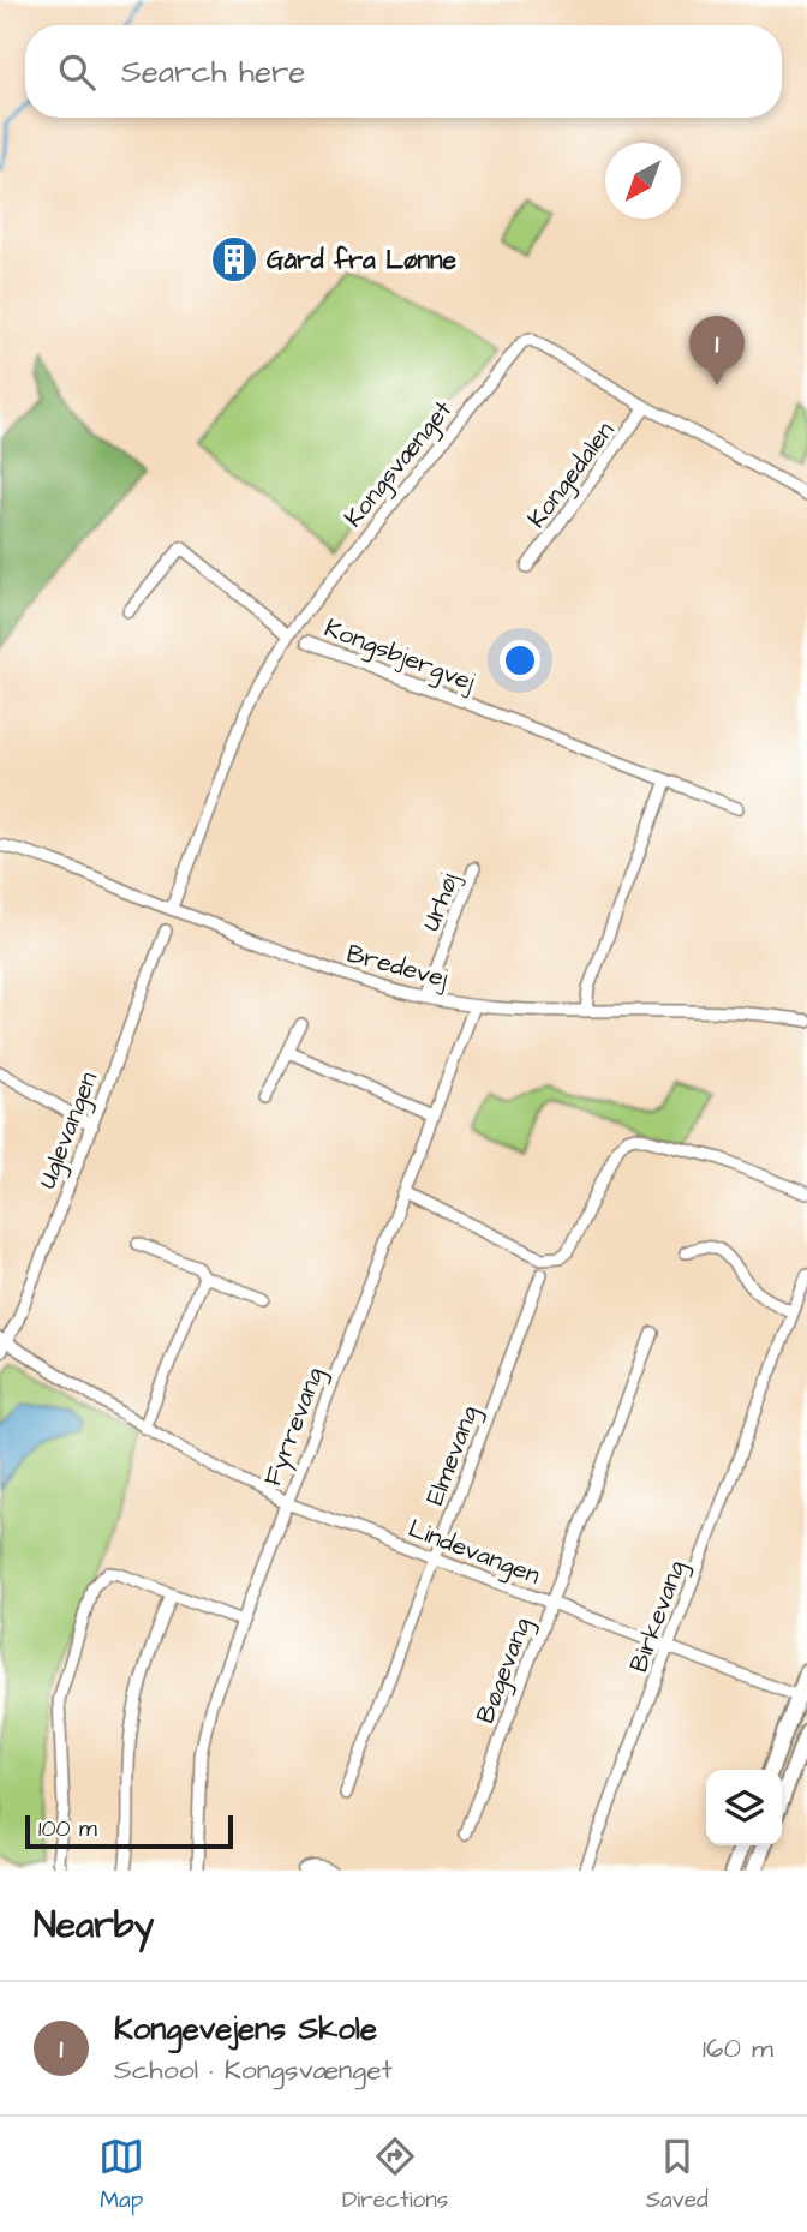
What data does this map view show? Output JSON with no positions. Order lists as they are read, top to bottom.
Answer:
{
  "streets": {
    "street": [
      "Kongsvænget",
      "Kongedalen",
      "Kongsbjergvej",
      "Urhøj",
      "Bredevej",
      "Uglevangen",
      "Fyrrevang",
      "Elmevang",
      "Lindevangen",
      "Birkevang",
      "Bøgevang"
    ]
  },
  "crossings": [
    ["Kongsvænget", "Kongedalen"],
    ["Kongsvænget", "Kongsbjergvej"],
    ["Kongsvænget", "Bredevej"],
    ["Urhøj", "Bredevej"],
    ["Bredevej", "Fyrrevang"],
    ["Uglevangen", "Lindevangen"],
    ["Fyrrevang", "Lindevangen"],
    ["Elmevang", "Lindevangen"],
    ["Lindevangen", "Birkevang"],
    ["Lindevangen", "Bøgevang"]
  ],
  "places": {
    "building": ["Gård fra Lønne"]
  },
  "scale_bar": "100 m",
  "north": "bottom left",
  "page": {
    "search": "Search here",
    "pins": "1",
    "scale": "100 m",
    "heading": "Nearby",
    "list": [
      {
        "mark": "1",
        "name": "Kongevejens Skole",
        "note": "School · Kongsvænget",
        "value": "160 m"
      }
    ],
    "nav": ["Map", "Directions", "Saved"]
  }
}
